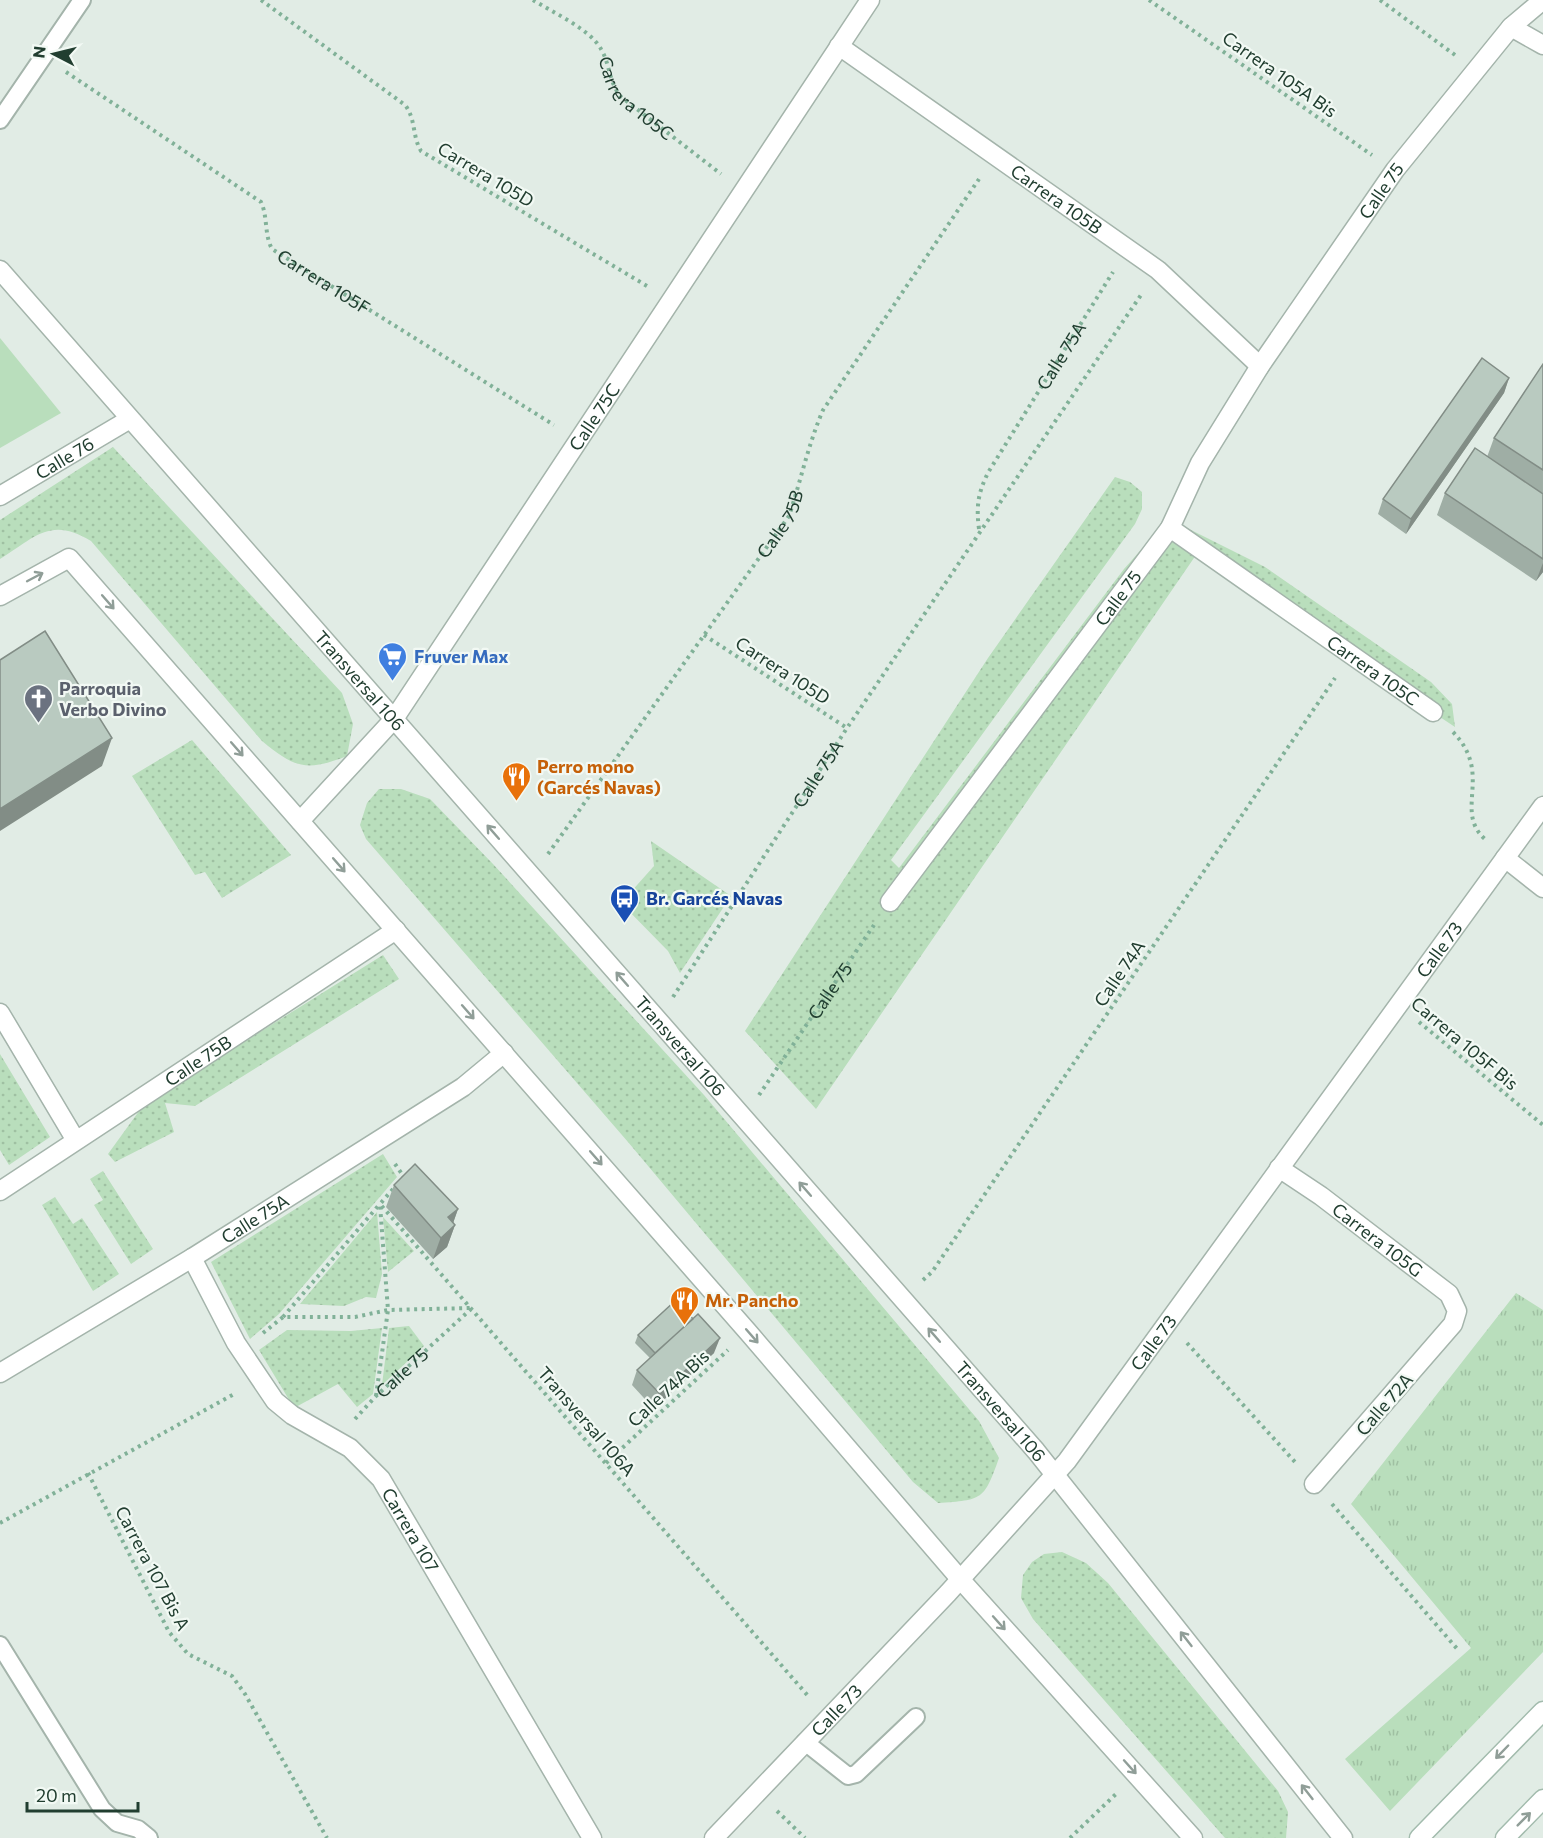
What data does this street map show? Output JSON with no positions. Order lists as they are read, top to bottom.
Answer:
{
  "streets": {
    "street": [
      "Carrera 105C",
      "Calle 75",
      "Carrera 105B",
      "Calle 75A",
      "Calle 75C",
      "Calle 76",
      "Calle 75B",
      "Transversal 106",
      "Calle 73",
      "Carrera 105G",
      "Calle 72A",
      "Carrera 107"
    ],
    "path": [
      "Carrera 105A Bis",
      "Carrera 105D",
      "Carrera 105F",
      "Calle 74A",
      "Carrera 105F Bis",
      "Calle 74A Bis",
      "Transversal 106A",
      "Carrera 107 Bis A"
    ]
  },
  "crossings": [
    ["Carrera 105A Bis", "Calle 75"],
    ["Carrera 105C", "Calle 75"],
    ["Carrera 105C", "Calle 75C"],
    ["Carrera 105C", "Calle 73"],
    ["Carrera 105C", "Calle 74A"],
    ["Carrera 105D", "Calle 75A"],
    ["Carrera 105D", "Calle 75C"],
    ["Carrera 105D", "Calle 75B"],
    ["Calle 75", "Carrera 105B"],
    ["Calle 75", "Transversal 106"],
    ["Calle 75", "Transversal 106A"],
    ["Calle 75", "Carrera 107"],
    ["Carrera 105B", "Calle 75A"],
    ["Carrera 105B", "Calle 75C"],
    ["Carrera 105B", "Calle 75B"],
    ["Carrera 105F", "Calle 75C"],
    ["Calle 75A", "Transversal 106"],
    ["Calle 75A", "Carrera 107"],
    ["Calle 75C", "Transversal 106"],
    ["Calle 76", "Transversal 106"],
    ["Calle 75B", "Transversal 106"],
    ["Transversal 106", "Calle 73"],
    ["Transversal 106", "Calle 74A"],
    ["Calle 73", "Carrera 105F Bis"],
    ["Calle 73", "Carrera 105G"],
    ["Calle 73", "Transversal 106A"],
    ["Carrera 105G", "Calle 72A"],
    ["Calle 74A Bis", "Transversal 106A"]
  ],
  "places": {
    "supermarket": ["Fruver Max"],
    "church": ["Parroquia Verbo Divino"],
    "restaurant": ["Perro mono (Garcés Navas)", "Mr. Pancho"],
    "bus stop": ["Br. Garcés Navas"]
  },
  "scale_bar": "20 m",
  "north": "left"
}
